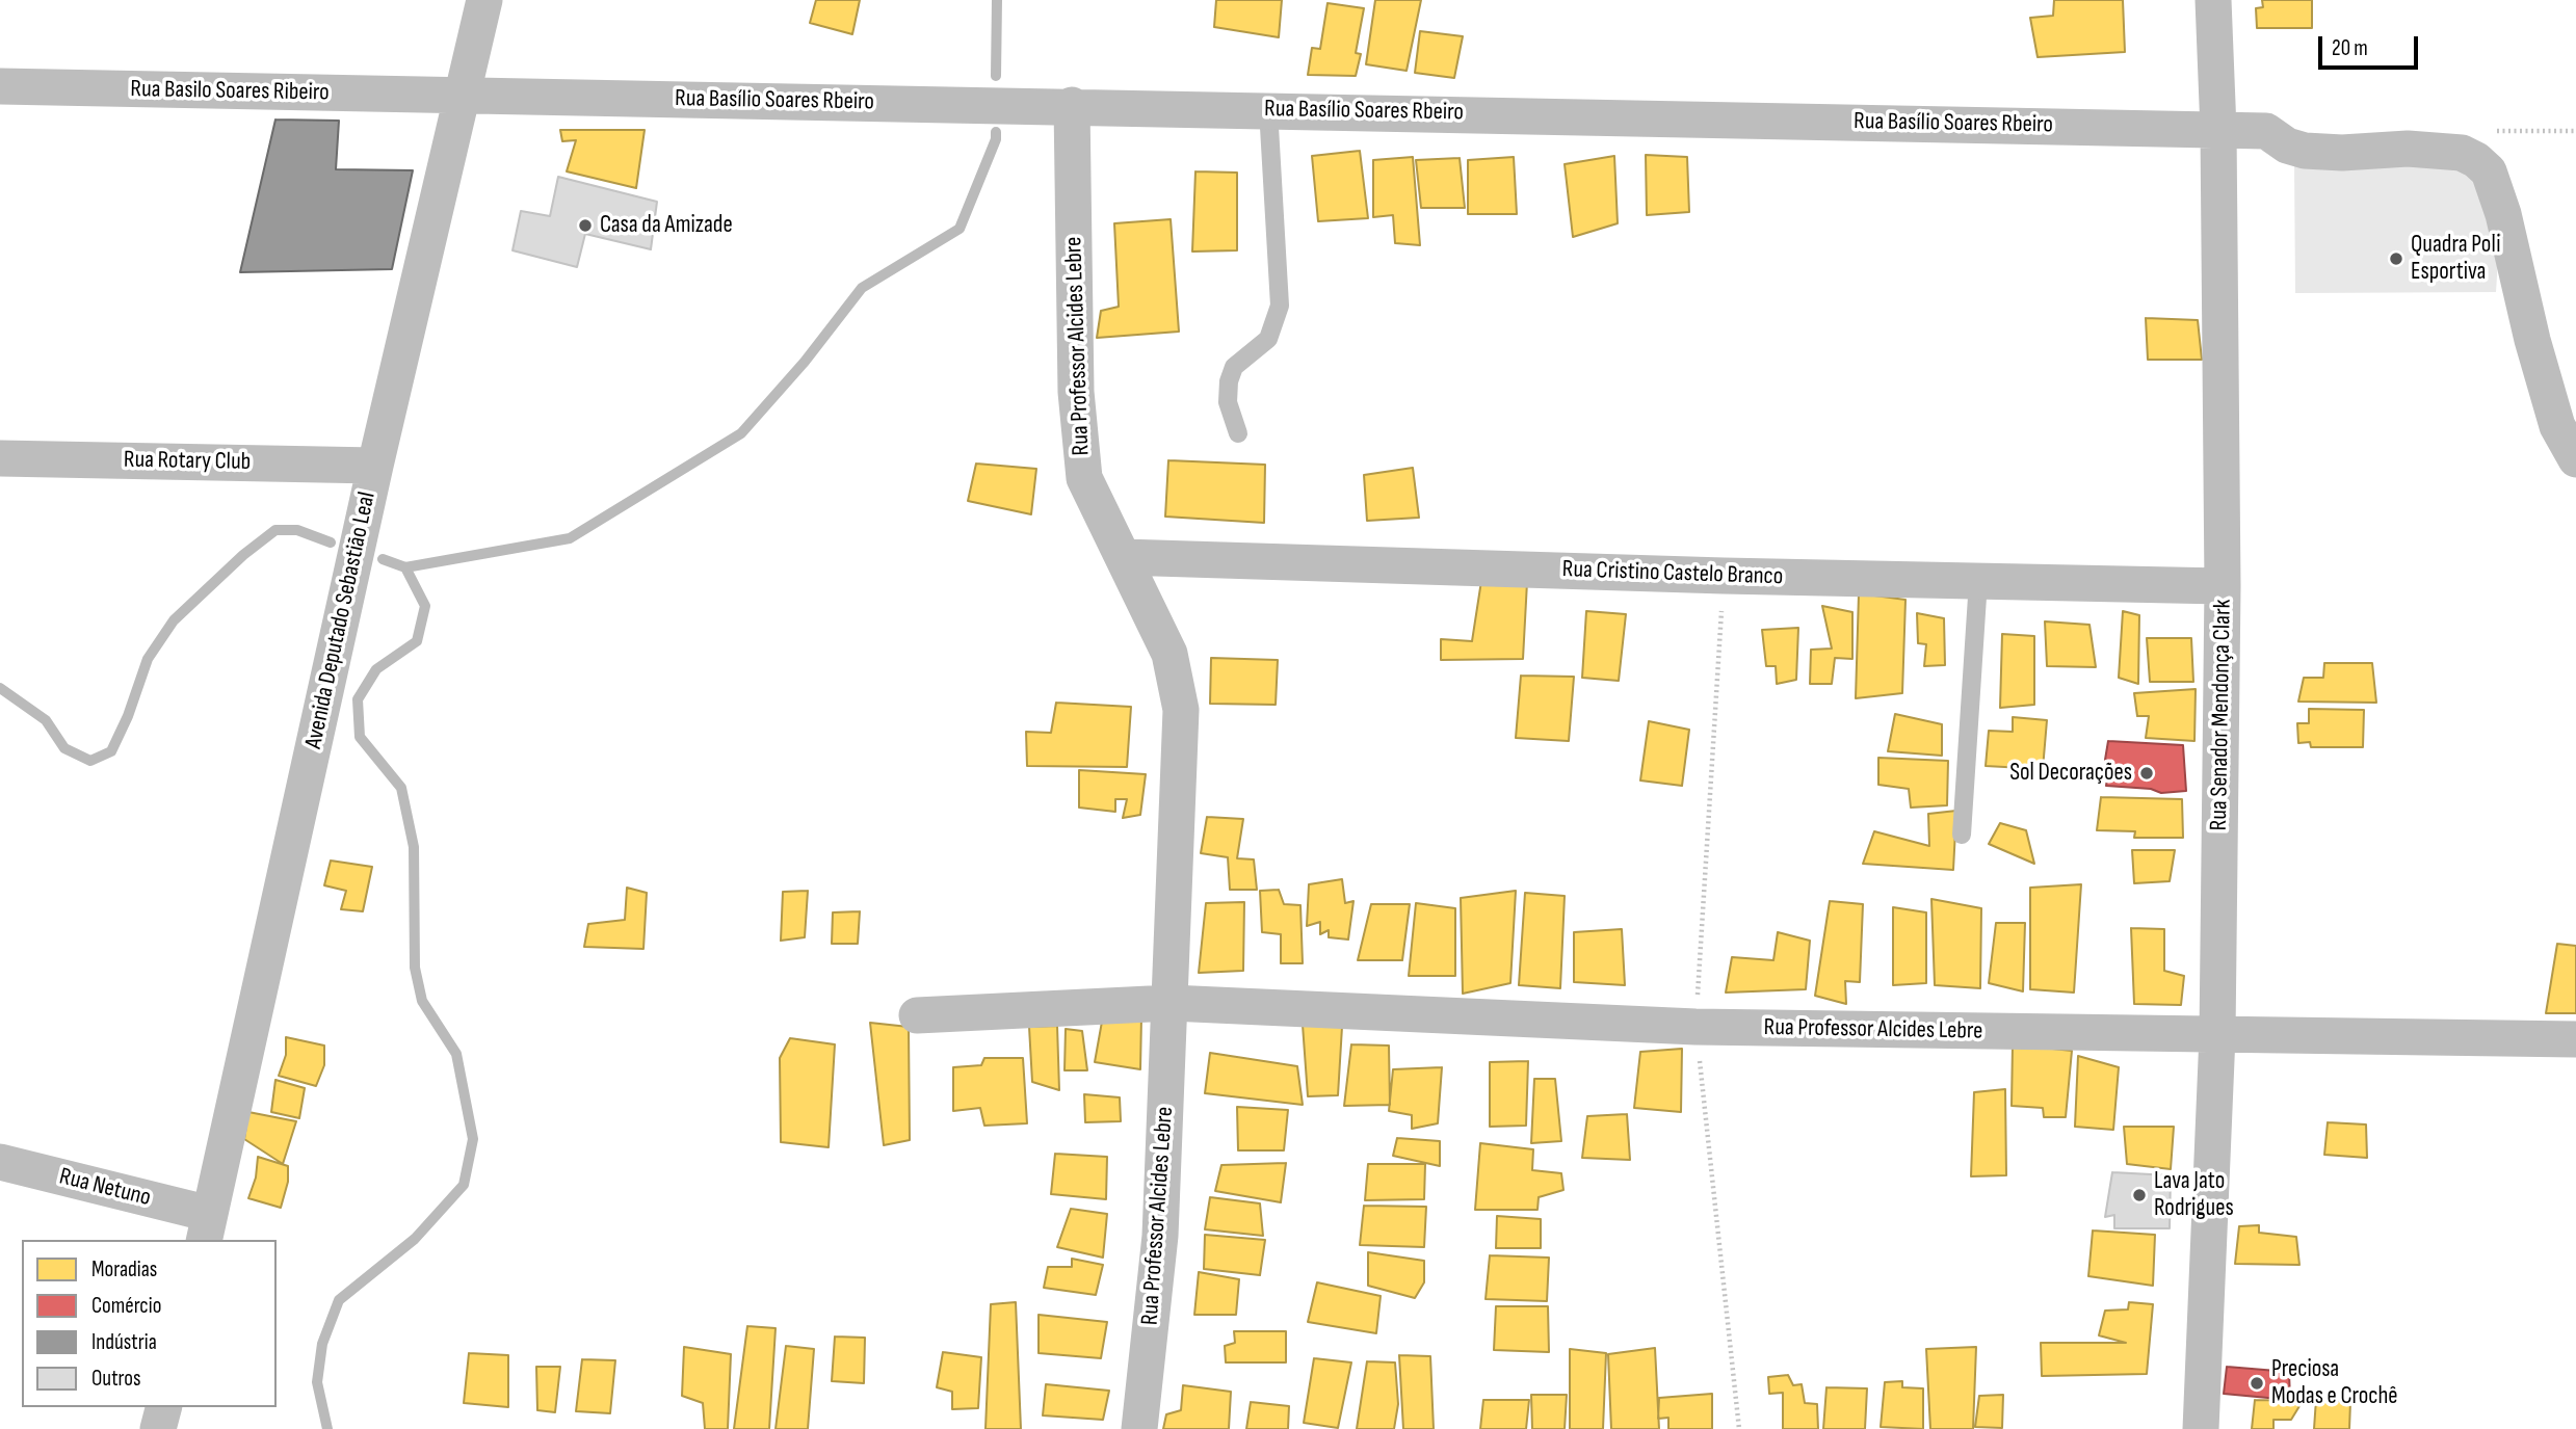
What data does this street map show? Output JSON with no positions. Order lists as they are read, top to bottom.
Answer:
{
  "streets": {
    "street": [
      "Rua Basilo Soares Ribeiro",
      "Rua Basílio Soares Rbeiro",
      "Rua Professor Alcides Lebre",
      "Rua Rotary Club",
      "Rua Cristino Castelo Branco",
      "Avenida Deputado Sebastião Leal",
      "Rua Senador Mendonça Clark",
      "Rua Netuno"
    ]
  },
  "crossings": [
    ["Rua Basilo Soares Ribeiro", "Rua Basílio Soares Rbeiro"],
    ["Rua Basilo Soares Ribeiro", "Avenida Deputado Sebastião Leal"],
    ["Rua Basílio Soares Rbeiro", "Rua Professor Alcides Lebre"],
    ["Rua Basílio Soares Rbeiro", "Avenida Deputado Sebastião Leal"],
    ["Rua Basílio Soares Rbeiro", "Rua Senador Mendonça Clark"],
    ["Rua Professor Alcides Lebre", "Rua Cristino Castelo Branco"],
    ["Rua Professor Alcides Lebre", "Rua Senador Mendonça Clark"],
    ["Rua Rotary Club", "Avenida Deputado Sebastião Leal"],
    ["Rua Cristino Castelo Branco", "Rua Senador Mendonça Clark"],
    ["Avenida Deputado Sebastião Leal", "Rua Netuno"]
  ],
  "places": [
    "Casa da Amizade",
    "Quadra Poli Esportiva",
    "Sol Decorações",
    "Lava Jato Rodrigues",
    "Preciosa Modas e Crochê"
  ],
  "legend": [
    "Moradias",
    "Comércio",
    "Indústria",
    "Outros"
  ],
  "scale_bar": "20 m"
}
